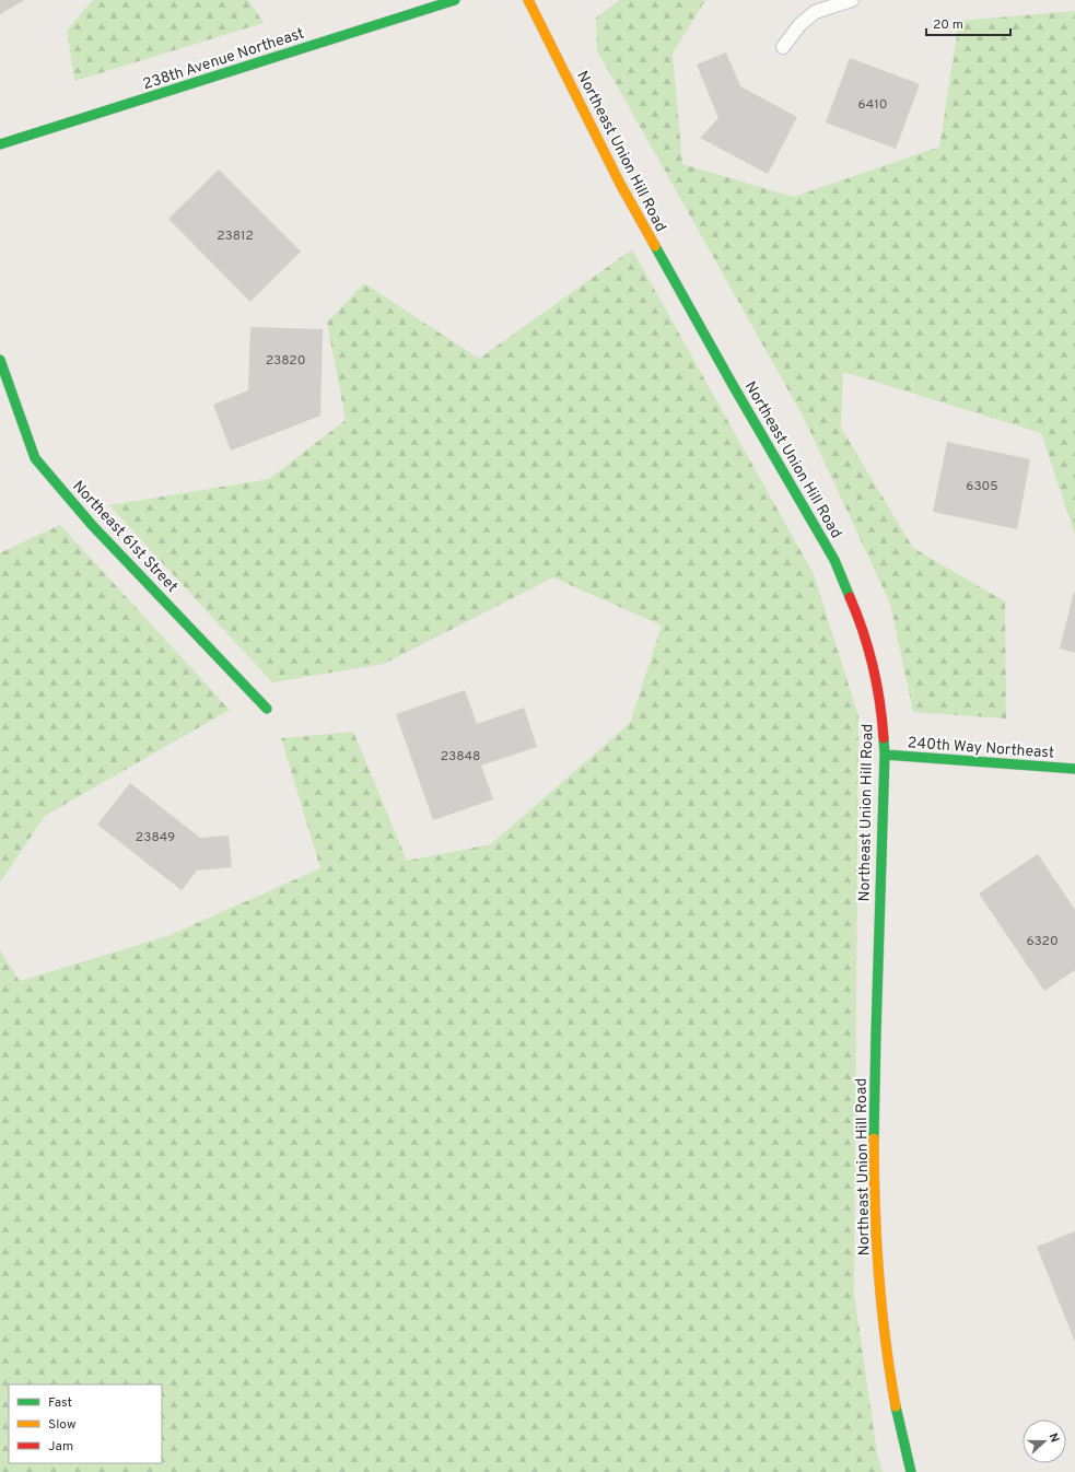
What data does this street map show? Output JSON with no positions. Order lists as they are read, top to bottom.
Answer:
{
  "streets": {
    "street": [
      "238th Avenue Northeast",
      "Northeast Union Hill Road",
      "Northeast 61st Street",
      "240th Way Northeast"
    ]
  },
  "crossings": [
    ["Northeast Union Hill Road", "240th Way Northeast"]
  ],
  "house_numbers": [
    "6410",
    "23812",
    "23820",
    "6305",
    "23848",
    "23849",
    "6320"
  ],
  "legend": ["Fast", "Slow", "Jam"],
  "scale_bar": "20 m",
  "north": "right"
}
